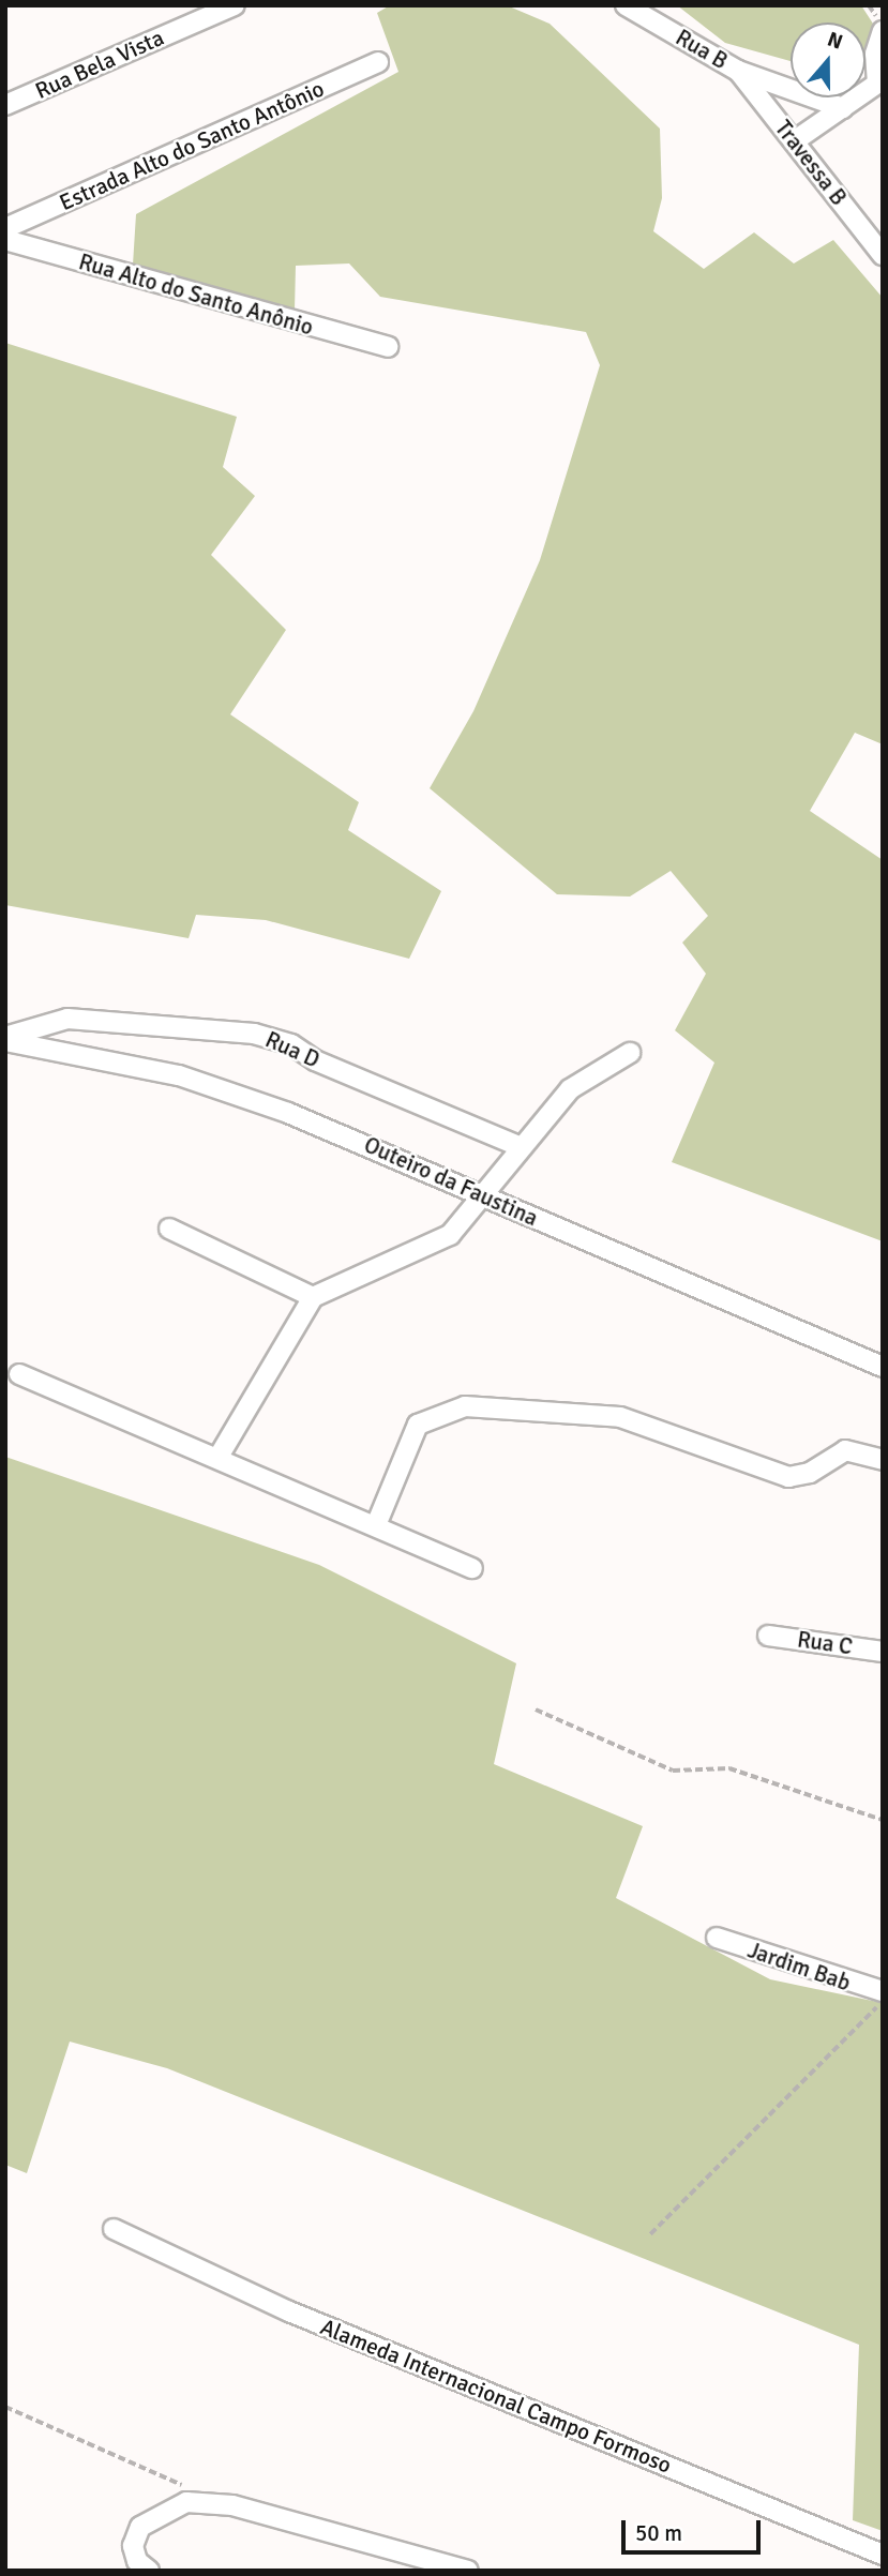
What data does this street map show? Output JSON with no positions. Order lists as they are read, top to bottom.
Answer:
{
  "streets": {
    "street": [
      "Rua B",
      "Rua Bela Vista",
      "Estrada Alto do Santo Antônio",
      "Travessa B",
      "Rua Alto do Santo Anônio",
      "Rua D",
      "Outeiro da Faustina",
      "Rua C",
      "Jardim Bab",
      "Alameda Internacional Campo Formoso"
    ]
  },
  "crossings": [
    ["Rua B", "Travessa B"],
    ["Rua D", "Outeiro da Faustina"]
  ],
  "scale_bar": "50 m",
  "north": "top"
}
